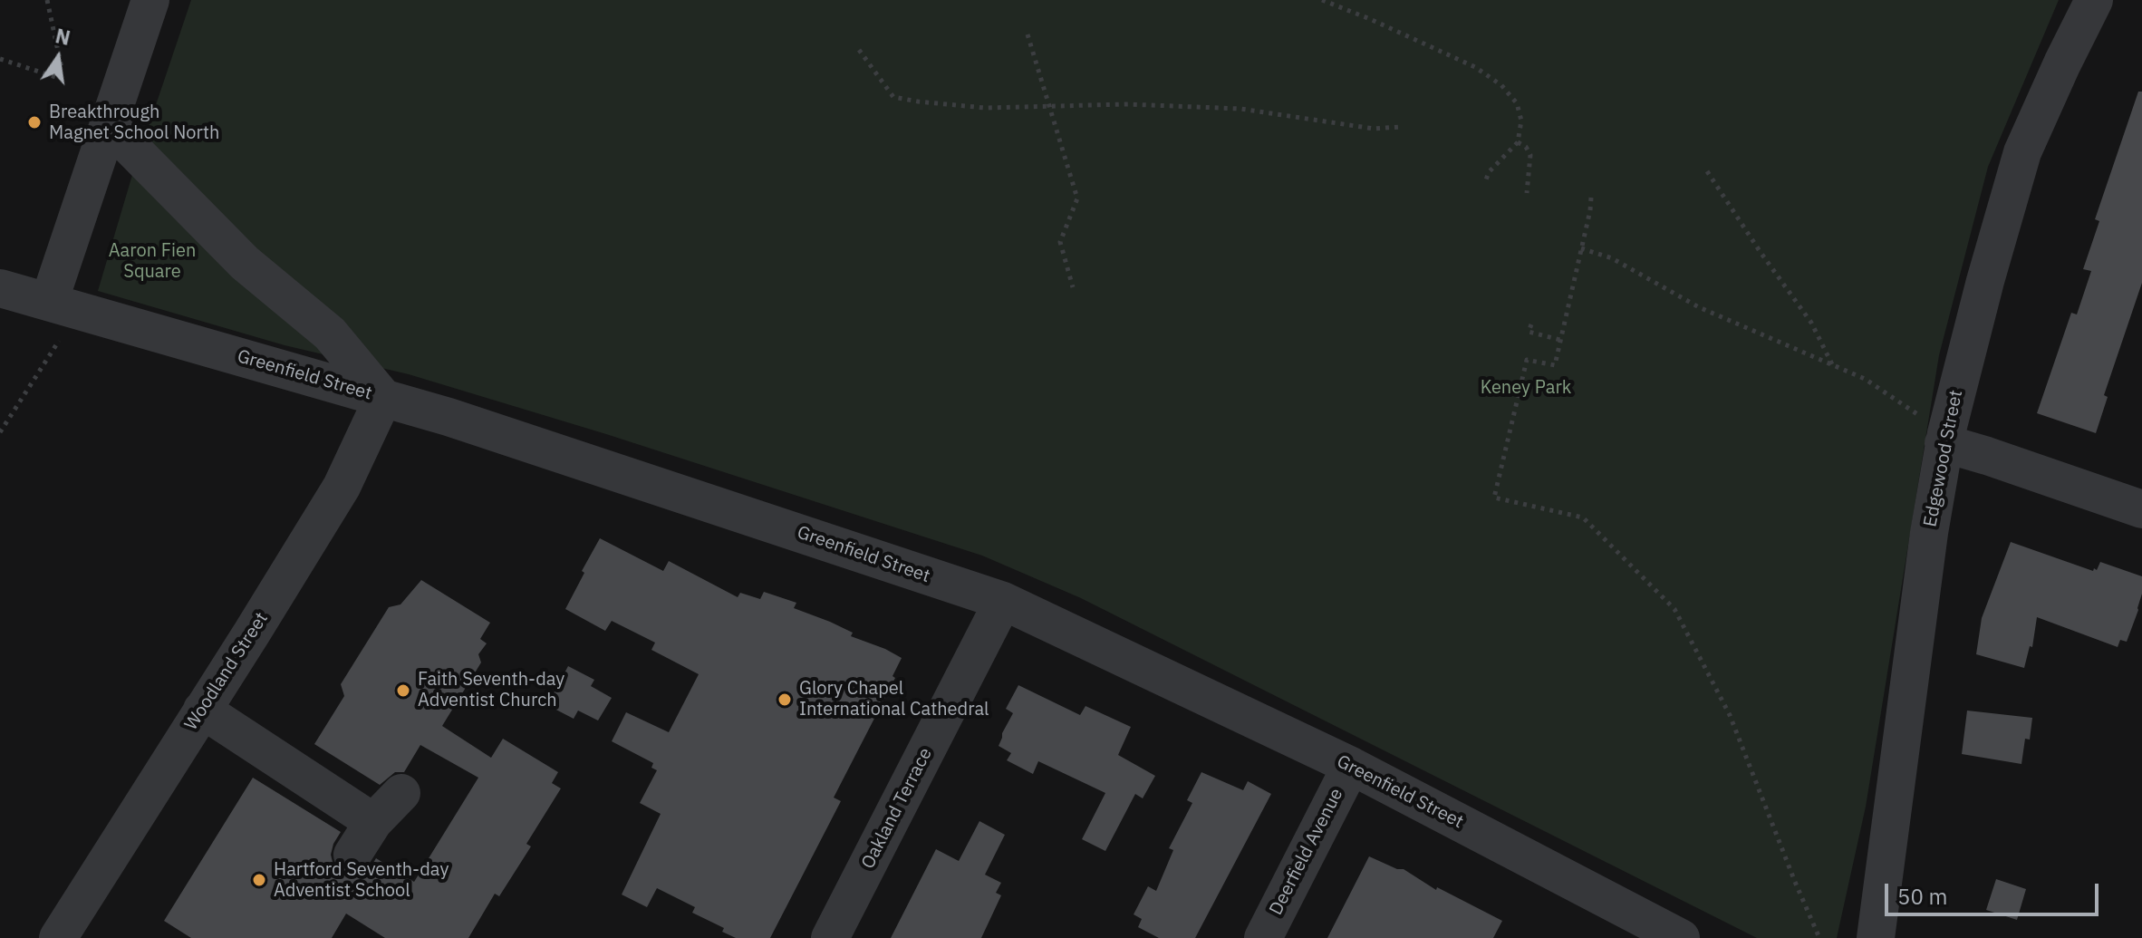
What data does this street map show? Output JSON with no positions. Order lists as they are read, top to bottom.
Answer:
{
  "streets": {
    "street": [
      "Greenfield Street",
      "Edgewood Street",
      "Woodland Street",
      "Oakland Terrace",
      "Deerfield Avenue"
    ]
  },
  "crossings": [
    ["Greenfield Street", "Woodland Street"],
    ["Greenfield Street", "Oakland Terrace"],
    ["Greenfield Street", "Deerfield Avenue"]
  ],
  "parks": ["Aaron Fien Square", "Keney Park"],
  "places": [
    "Breakthrough Magnet School North",
    "Faith Seventh-day Adventist Church",
    "Glory Chapel International Cathedral",
    "Hartford Seventh-day Adventist School"
  ],
  "scale_bar": "50 m",
  "north": "top"
}
